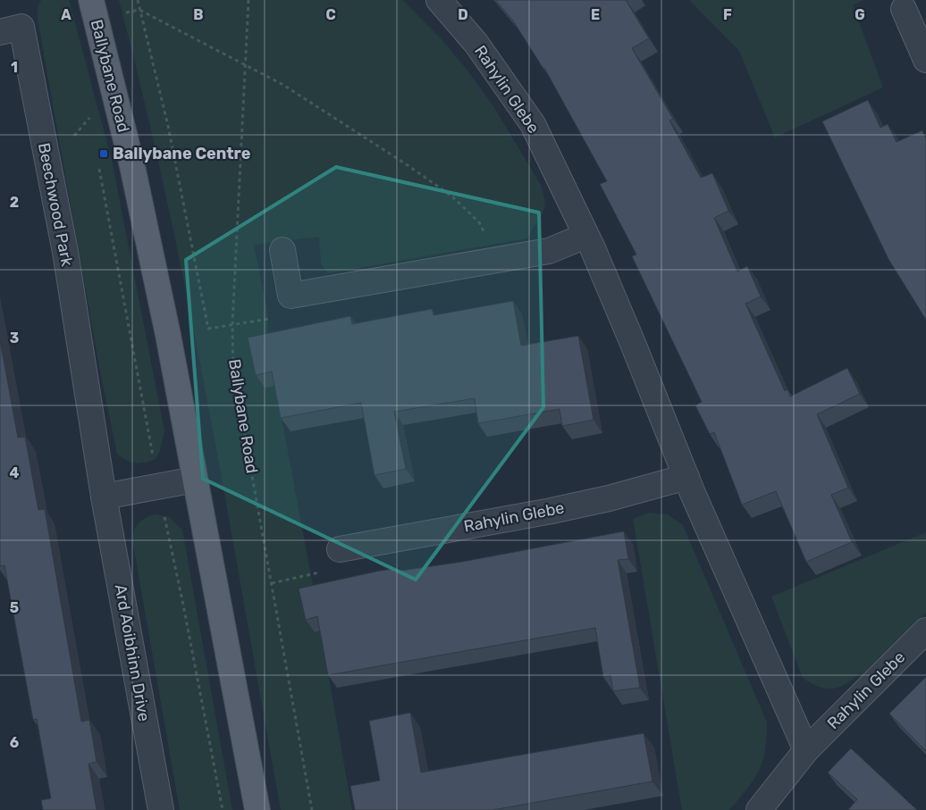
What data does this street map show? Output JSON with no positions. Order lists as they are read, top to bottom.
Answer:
{
  "streets": {
    "main road": ["Ballybane Road"],
    "street": ["Rahylin Glebe", "Beechwood Park", "Ard Aoibhinn Drive"]
  },
  "crossings": [
    ["Beechwood Park", "Ard Aoibhinn Drive"]
  ],
  "places": {
    "transit": ["Ballybane Centre"]
  },
  "grid": {
    "columns": [
      "A",
      "B",
      "C",
      "D",
      "E",
      "F",
      "G"
    ],
    "rows": [
      "1",
      "2",
      "3",
      "4",
      "5",
      "6"
    ]
  }
}
